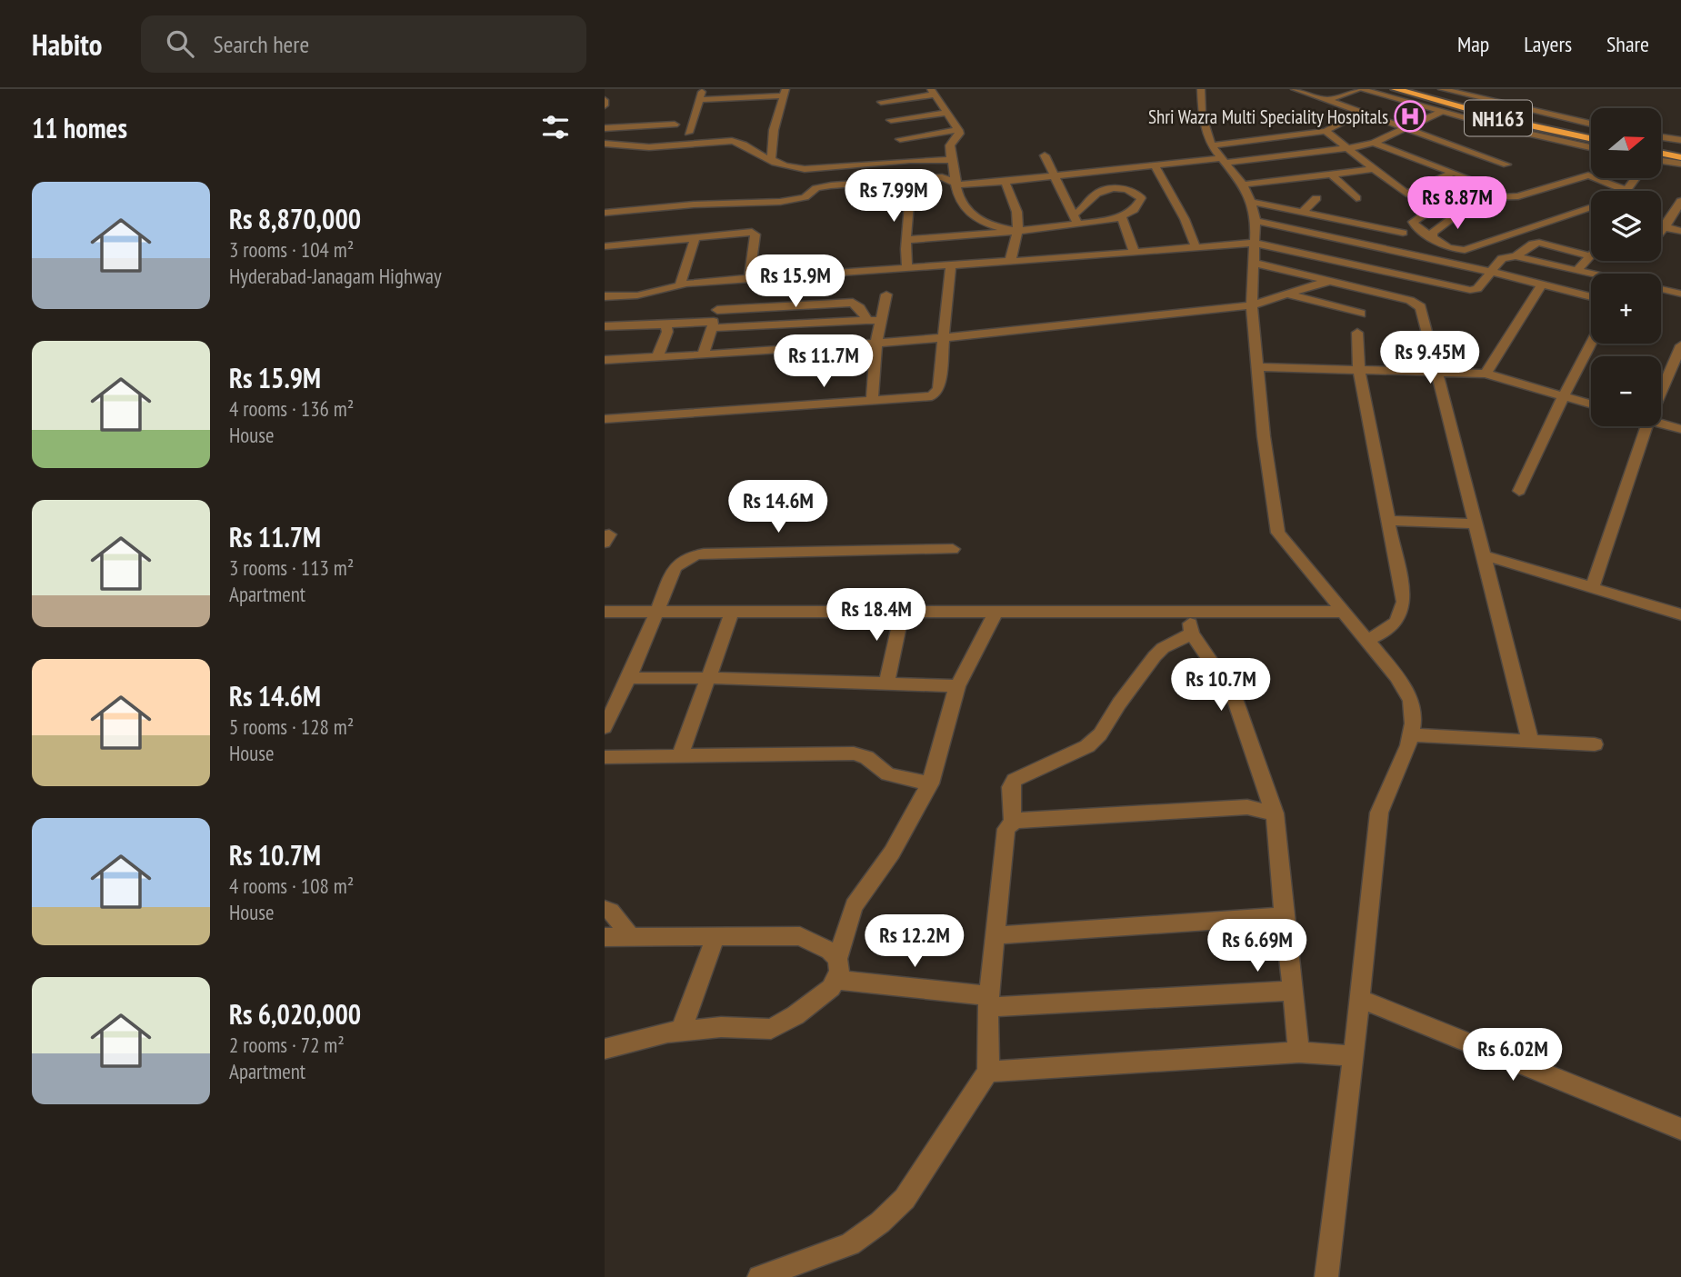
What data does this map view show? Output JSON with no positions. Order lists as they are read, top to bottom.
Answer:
{
  "streets": {
    "highway": ["NH163"]
  },
  "places": {
    "hospital": ["Shri Wazra Multi Speciality Hospitals"]
  },
  "north": "right",
  "page": {
    "header": "Habito",
    "search": "Search here",
    "nav": ["Map", "Layers", "Share"],
    "heading": "11 homes",
    "map_buttons": ["+", "−"],
    "list": [
      {
        "name": "Rs 8,870,000",
        "note": "3 rooms · 104 m² · Hyderabad-Janagam Highway"
      },
      {
        "name": "Rs 15.9M",
        "note": "4 rooms · 136 m² · House"
      },
      {
        "name": "Rs 11.7M",
        "note": "3 rooms · 113 m² · Apartment"
      },
      {
        "name": "Rs 14.6M",
        "note": "5 rooms · 128 m² · House"
      },
      {
        "name": "Rs 10.7M",
        "note": "4 rooms · 108 m² · House"
      },
      {
        "name": "Rs 6,020,000",
        "note": "2 rooms · 72 m² · Apartment"
      }
    ],
    "price": [
      "Rs 7.99M",
      "Rs 8.87M",
      "Rs 15.9M",
      "Rs 9.45M",
      "Rs 11.7M",
      "Rs 14.6M",
      "Rs 18.4M",
      "Rs 10.7M",
      "Rs 12.2M",
      "Rs 6.69M",
      "Rs 6.02M"
    ]
  }
}
